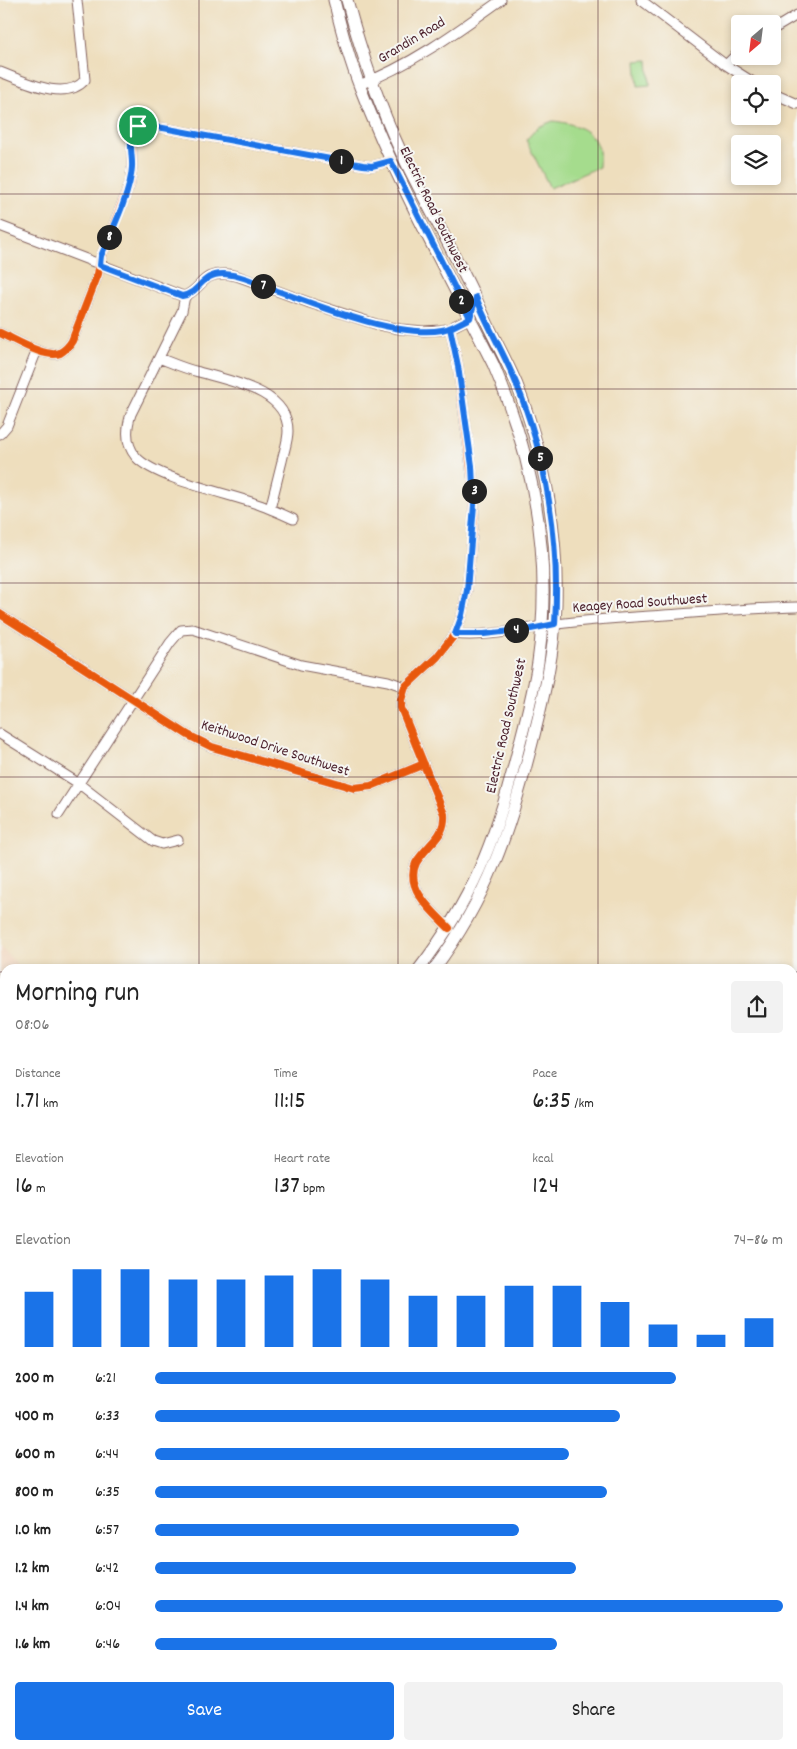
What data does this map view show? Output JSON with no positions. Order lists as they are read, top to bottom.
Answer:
{
  "streets": {
    "main road": ["Electric Road Southwest"],
    "street": ["Grandin Road", "Keagey Road Southwest", "Keithwood Drive Southwest"]
  },
  "crossings": [
    ["Grandin Road", "Electric Road Southwest"],
    ["Electric Road Southwest", "Keagey Road Southwest"]
  ],
  "north": "bottom left",
  "page": {
    "pins": [
      "1",
      "8",
      "7",
      "2",
      "5",
      "3",
      "4"
    ],
    "heading": ["Morning run", "08:06"],
    "stats": [
      ["Distance", "1.71 km"],
      ["Time", "11:15"],
      ["Pace", "6:35 /km"],
      ["Elevation", "16 m"],
      ["Heart rate", "137 bpm"],
      ["kcal", "124"]
    ],
    "chart": ["Elevation", "74–86 m"],
    "list": [
      {
        "name": "200 m",
        "note": "6:21"
      },
      {
        "name": "400 m",
        "note": "6:33"
      },
      {
        "name": "600 m",
        "note": "6:44"
      },
      {
        "name": "800 m",
        "note": "6:35"
      },
      {
        "name": "1.0 km",
        "note": "6:57"
      },
      {
        "name": "1.2 km",
        "note": "6:42"
      },
      {
        "name": "1.4 km",
        "note": "6:04"
      },
      {
        "name": "1.6 km",
        "note": "6:46"
      }
    ],
    "buttons": ["Save", "Share"]
  }
}
